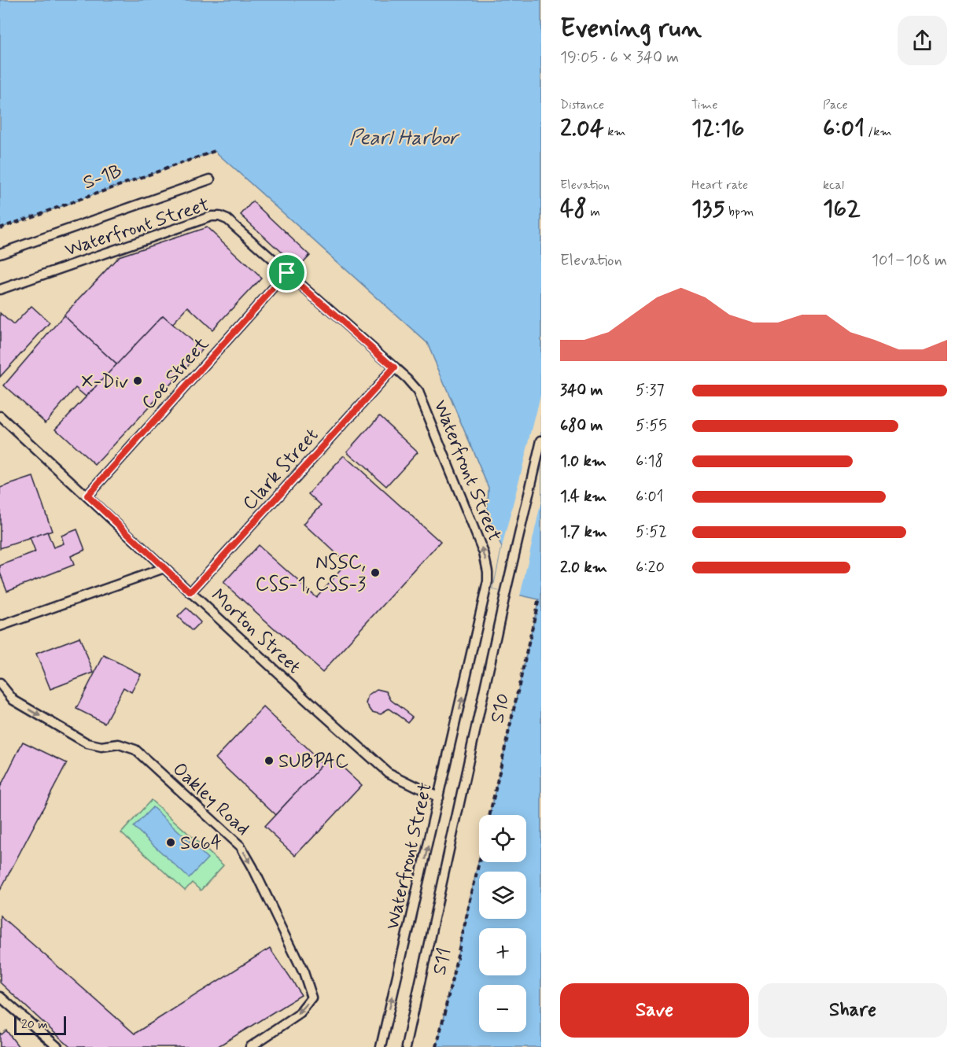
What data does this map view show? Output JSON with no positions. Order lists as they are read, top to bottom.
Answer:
{
  "streets": {
    "lane": [
      "Waterfront Street",
      "Coe Street",
      "Clark Street",
      "Morton Street",
      "Oakley Road"
    ],
    "path": ["S-1B", "S10", "S11"]
  },
  "crossings": [
    ["Waterfront Street", "Coe Street"],
    ["Waterfront Street", "Clark Street"],
    ["Waterfront Street", "Morton Street"],
    ["Coe Street", "Morton Street"],
    ["Clark Street", "Morton Street"],
    ["S10", "S11"]
  ],
  "one_way": ["Oakley Road"],
  "water": ["Pearl Harbor"],
  "places": [
    "X-Div",
    "NSSC, CSS-1, CSS-3",
    "SUBPAC",
    "S664"
  ],
  "scale_bar": "20 m",
  "page": {
    "heading": ["Evening run", "19:05 · 6 × 340 m"],
    "stats": [
      ["Distance", "2.04 km"],
      ["Time", "12:16"],
      ["Pace", "6:01 /km"],
      ["Elevation", "48 m"],
      ["Heart rate", "135 bpm"],
      ["kcal", "162"]
    ],
    "chart": ["Elevation", "101–108 m"],
    "list": [
      {
        "name": "340 m",
        "note": "5:37"
      },
      {
        "name": "680 m",
        "note": "5:55"
      },
      {
        "name": "1.0 km",
        "note": "6:18"
      },
      {
        "name": "1.4 km",
        "note": "6:01"
      },
      {
        "name": "1.7 km",
        "note": "5:52"
      },
      {
        "name": "2.0 km",
        "note": "6:20"
      }
    ],
    "map_buttons": ["+", "−"],
    "buttons": ["Save", "Share"],
    "scale": "20 m"
  }
}
